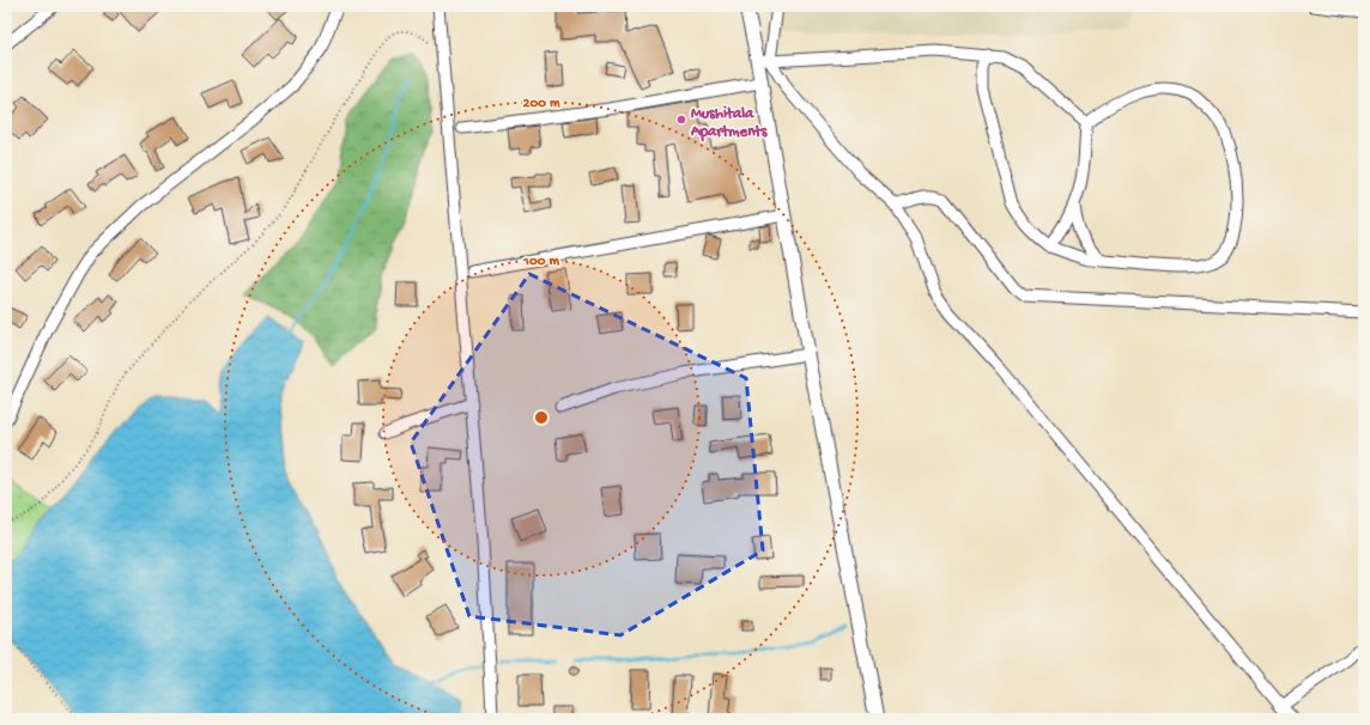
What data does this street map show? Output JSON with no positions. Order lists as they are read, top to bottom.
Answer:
{
  "places": ["Mushitala Apartments"],
  "rings": ["200 m", "100 m"]
}
